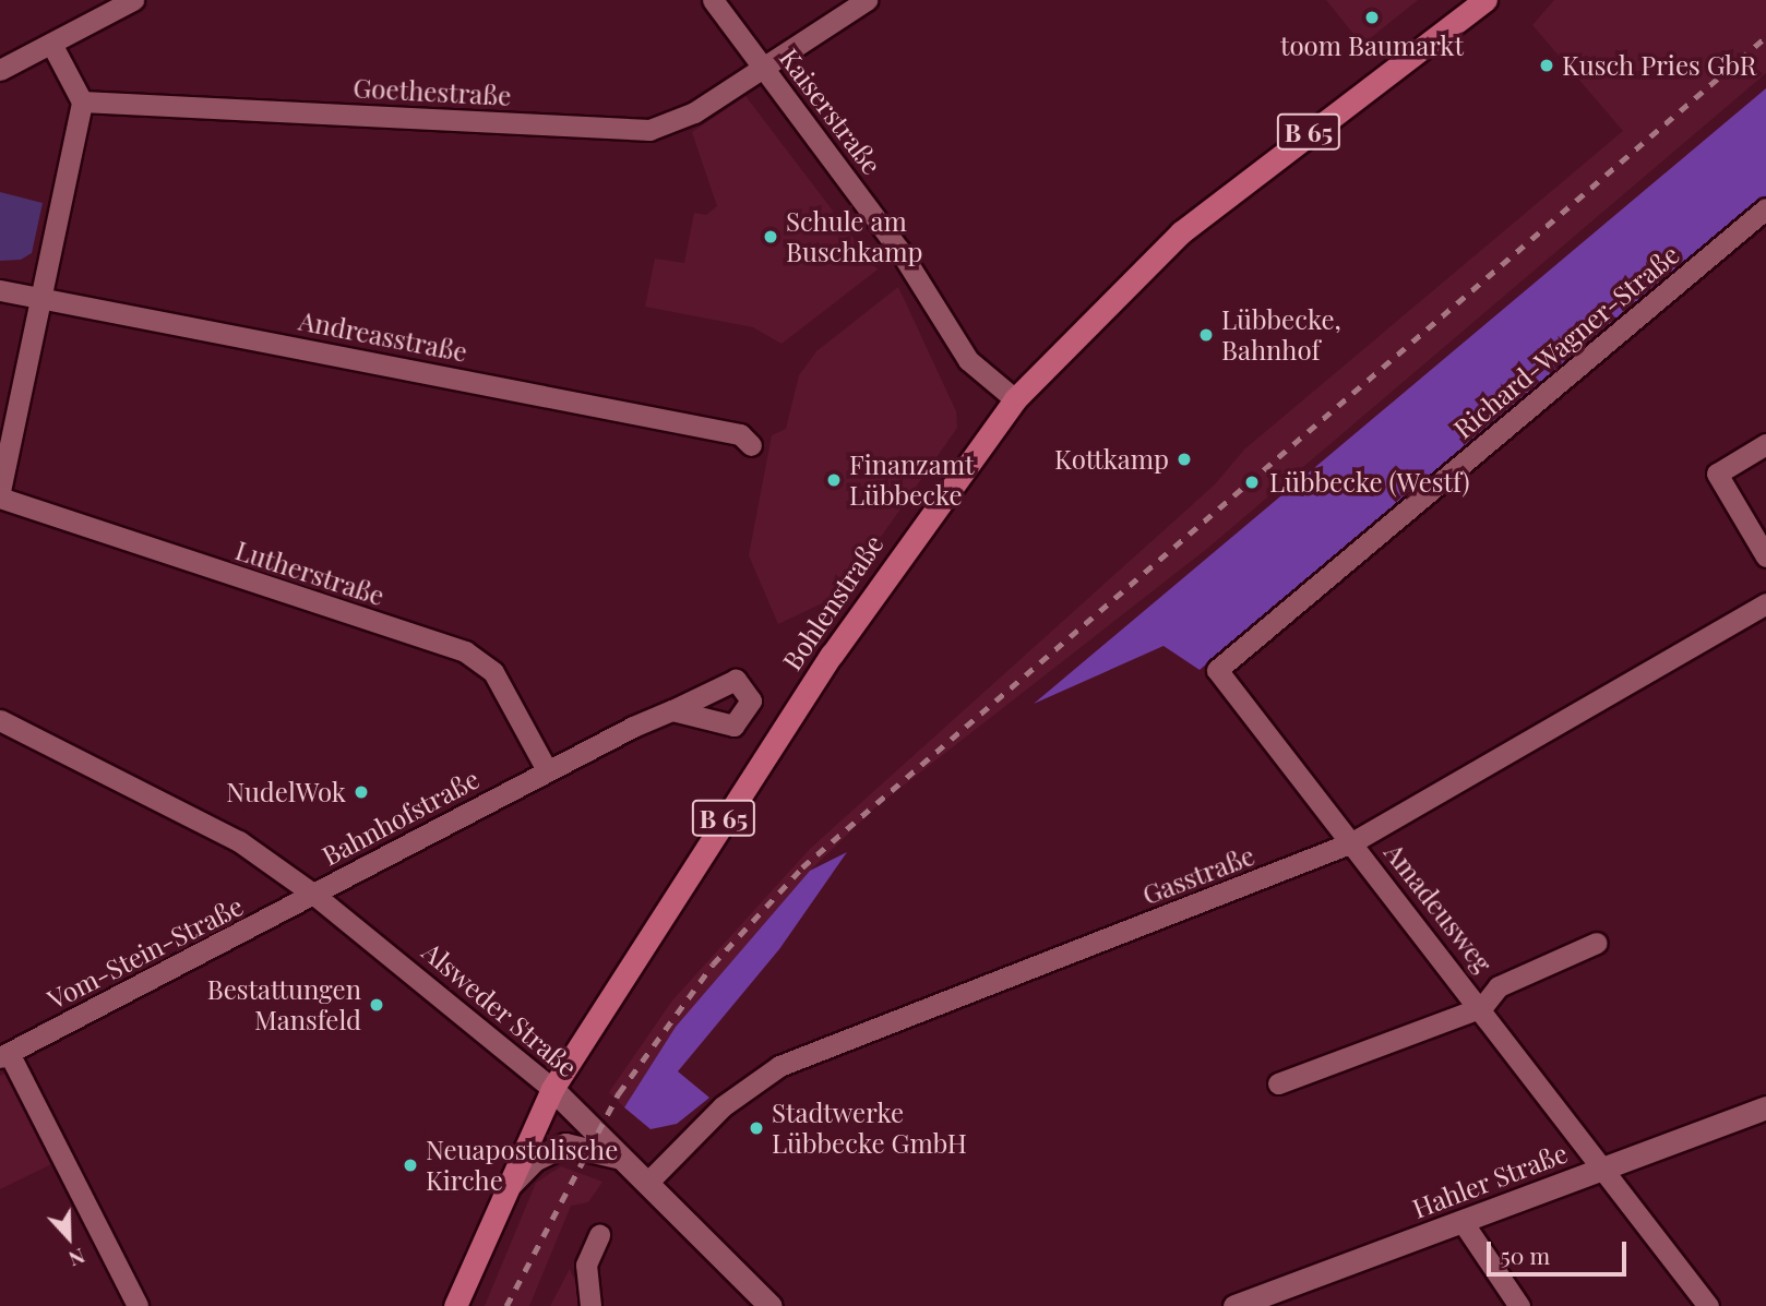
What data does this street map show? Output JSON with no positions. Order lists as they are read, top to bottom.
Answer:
{
  "streets": {
    "main road": ["B 65", "Bohlenstraße"],
    "street": [
      "Goethestraße",
      "Kaiserstraße",
      "Andreasstraße",
      "Richard-Wagner-Straße",
      "Lutherstraße",
      "Bahnhofstraße",
      "Gasstraße",
      "Amadeusweg",
      "Vom-Stein-Straße",
      "Alsweder Straße",
      "Hahler Straße"
    ]
  },
  "crossings": [
    ["Goethestraße", "Kaiserstraße"],
    ["Kaiserstraße", "Bohlenstraße"],
    ["Richard-Wagner-Straße", "Gasstraße"],
    ["Richard-Wagner-Straße", "Amadeusweg"],
    ["Lutherstraße", "Bahnhofstraße"],
    ["Bohlenstraße", "Alsweder Straße"],
    ["Bahnhofstraße", "Vom-Stein-Straße"],
    ["Bahnhofstraße", "Alsweder Straße"],
    ["Gasstraße", "Amadeusweg"],
    ["Gasstraße", "Alsweder Straße"],
    ["Amadeusweg", "Hahler Straße"],
    ["Vom-Stein-Straße", "Alsweder Straße"]
  ],
  "places": [
    "toom Baumarkt",
    "Kusch Pries GbR",
    "Schule am Buschkamp",
    "Lübbecke, Bahnhof",
    "Kottkamp",
    "Finanzamt Lübbecke",
    "Lübbecke (Westf)",
    "NudelWok",
    "Bestattungen Mansfeld",
    "Stadtwerke Lübbecke GmbH",
    "Neuapostolische Kirche"
  ],
  "scale_bar": "50 m",
  "north": "bottom"
}
